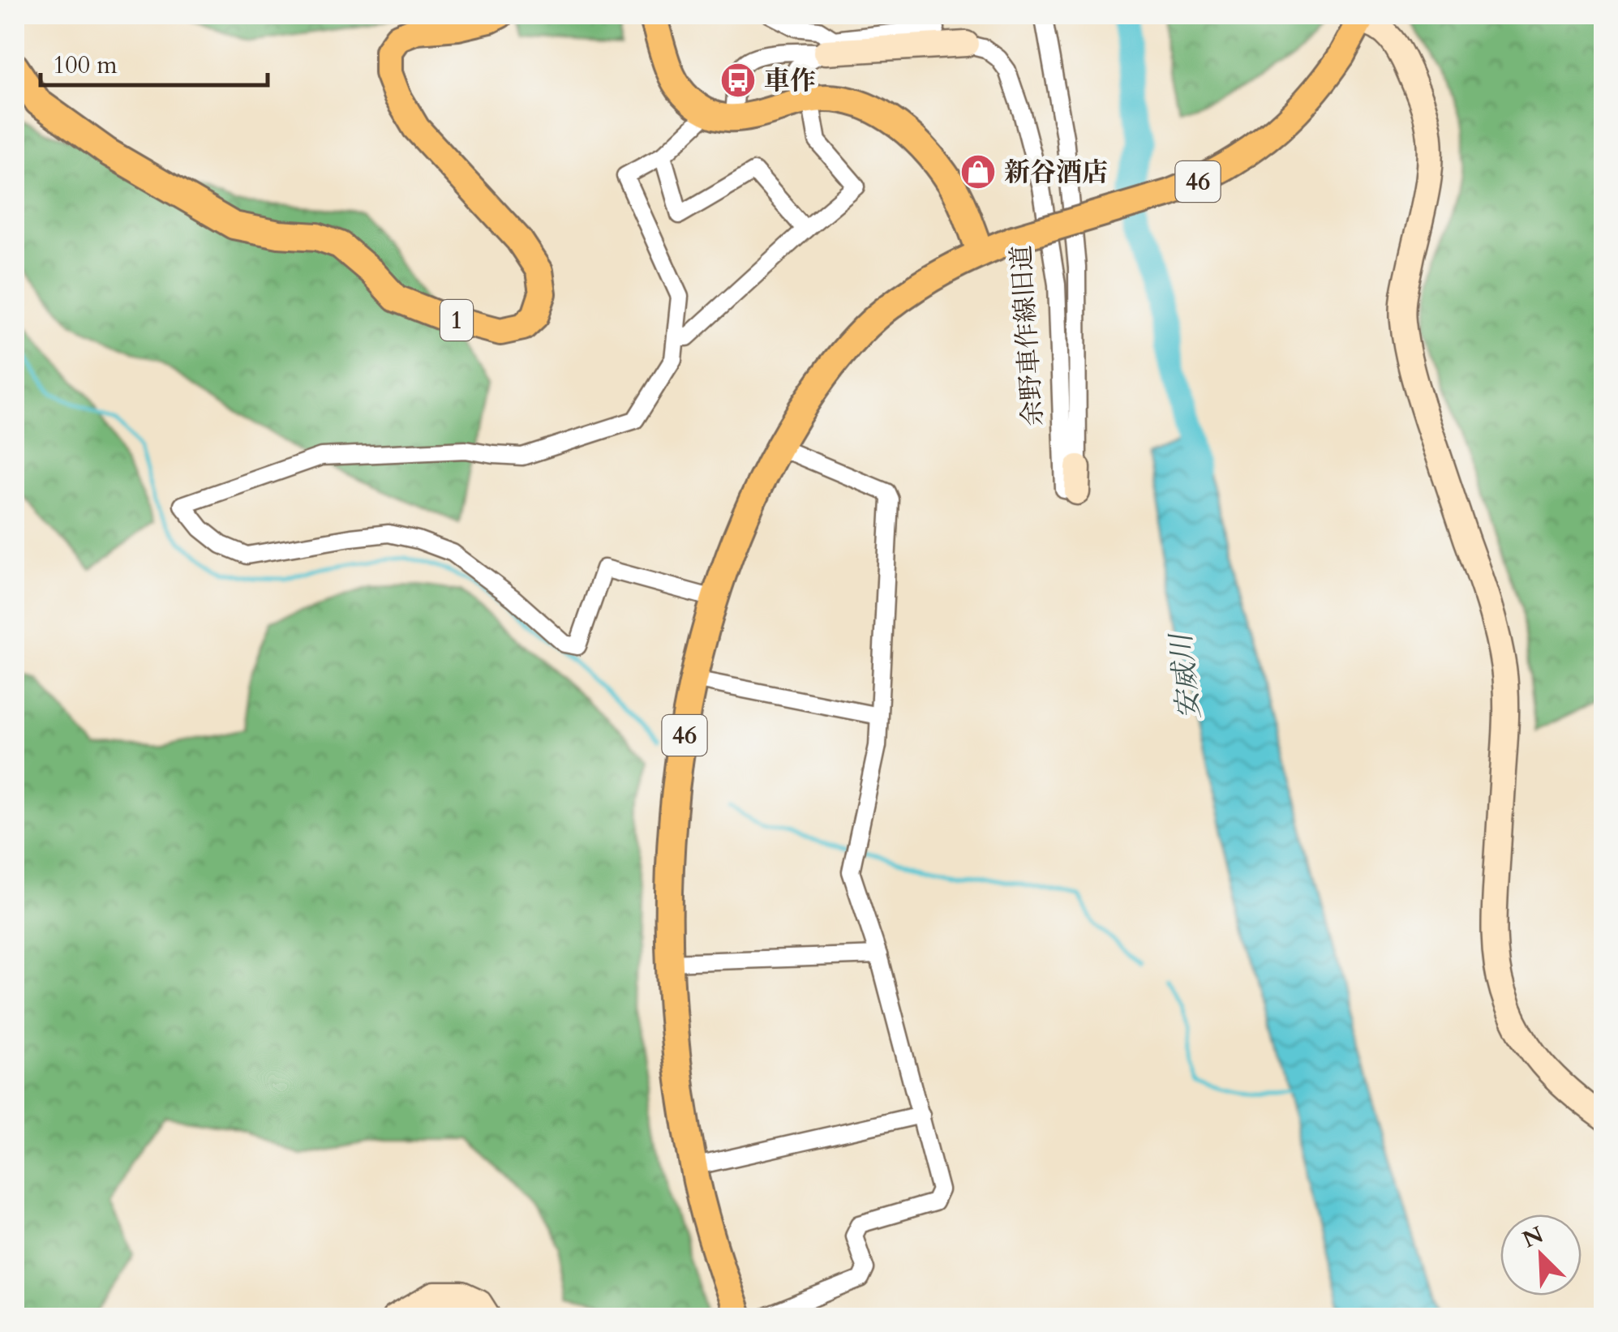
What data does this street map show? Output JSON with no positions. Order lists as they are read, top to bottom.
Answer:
{
  "streets": {
    "main road": ["46", "1"],
    "street": ["余野車作線旧道"]
  },
  "water": ["安威川"],
  "places": {
    "bus stop": ["車作"],
    "shop": ["新谷酒店"]
  },
  "scale_bar": "100 m",
  "north": "top left"
}
